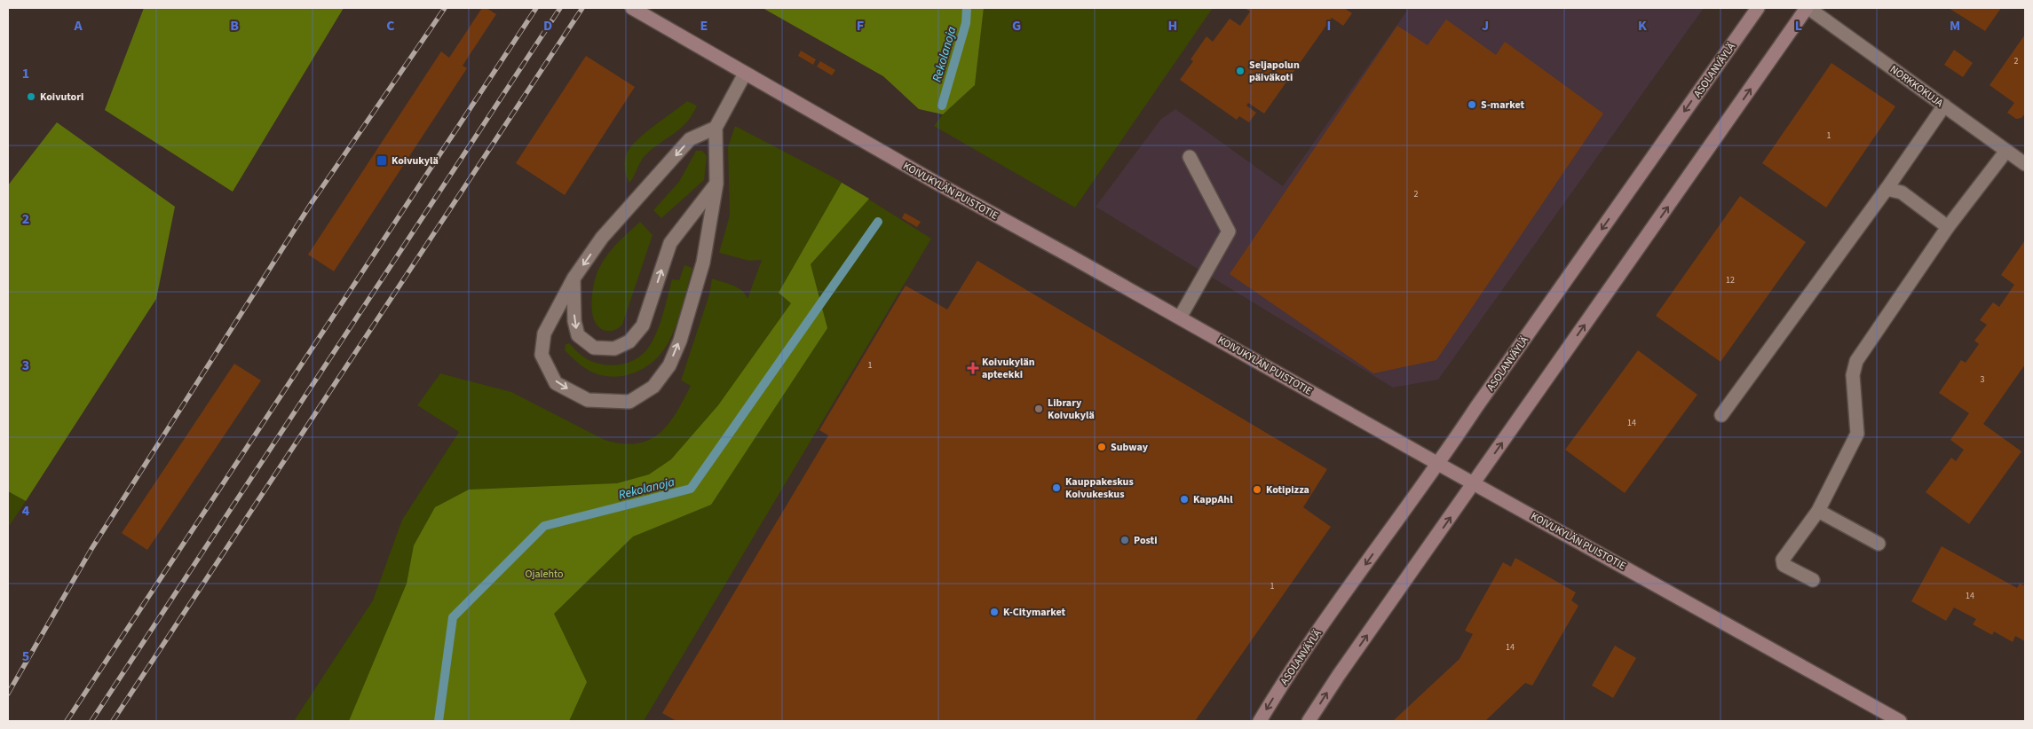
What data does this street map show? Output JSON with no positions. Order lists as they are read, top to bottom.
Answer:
{
  "streets": {
    "main road": ["ASOLANVÄYLÄ", "KOIVUKYLÄN PUISTOTIE"],
    "street": ["NORKKOKUJA"]
  },
  "crossings": [
    ["ASOLANVÄYLÄ", "KOIVUKYLÄN PUISTOTIE"]
  ],
  "water": ["Rekolanoja"],
  "parks": ["Ojalehto"],
  "places": {
    "other": [
      "Seljapolun päiväkoti",
      "Koivutori",
      "S-market",
      "Library Koivukylä",
      "Subway",
      "Kauppakeskus Koivukeskus",
      "Kotipizza",
      "KappAhl",
      "Posti",
      "K-Citymarket"
    ],
    "transit": ["Koivukylä"],
    "health": ["Koivukylän apteekki"]
  },
  "house_numbers": [
    "2",
    "1",
    "2",
    "12",
    "1",
    "3",
    "14",
    "1",
    "14",
    "14"
  ],
  "grid": {
    "columns": [
      "A",
      "B",
      "C",
      "D",
      "E",
      "F",
      "G",
      "H",
      "I",
      "J",
      "K",
      "L",
      "M"
    ],
    "rows": [
      "1",
      "2",
      "3",
      "4",
      "5"
    ]
  }
}
